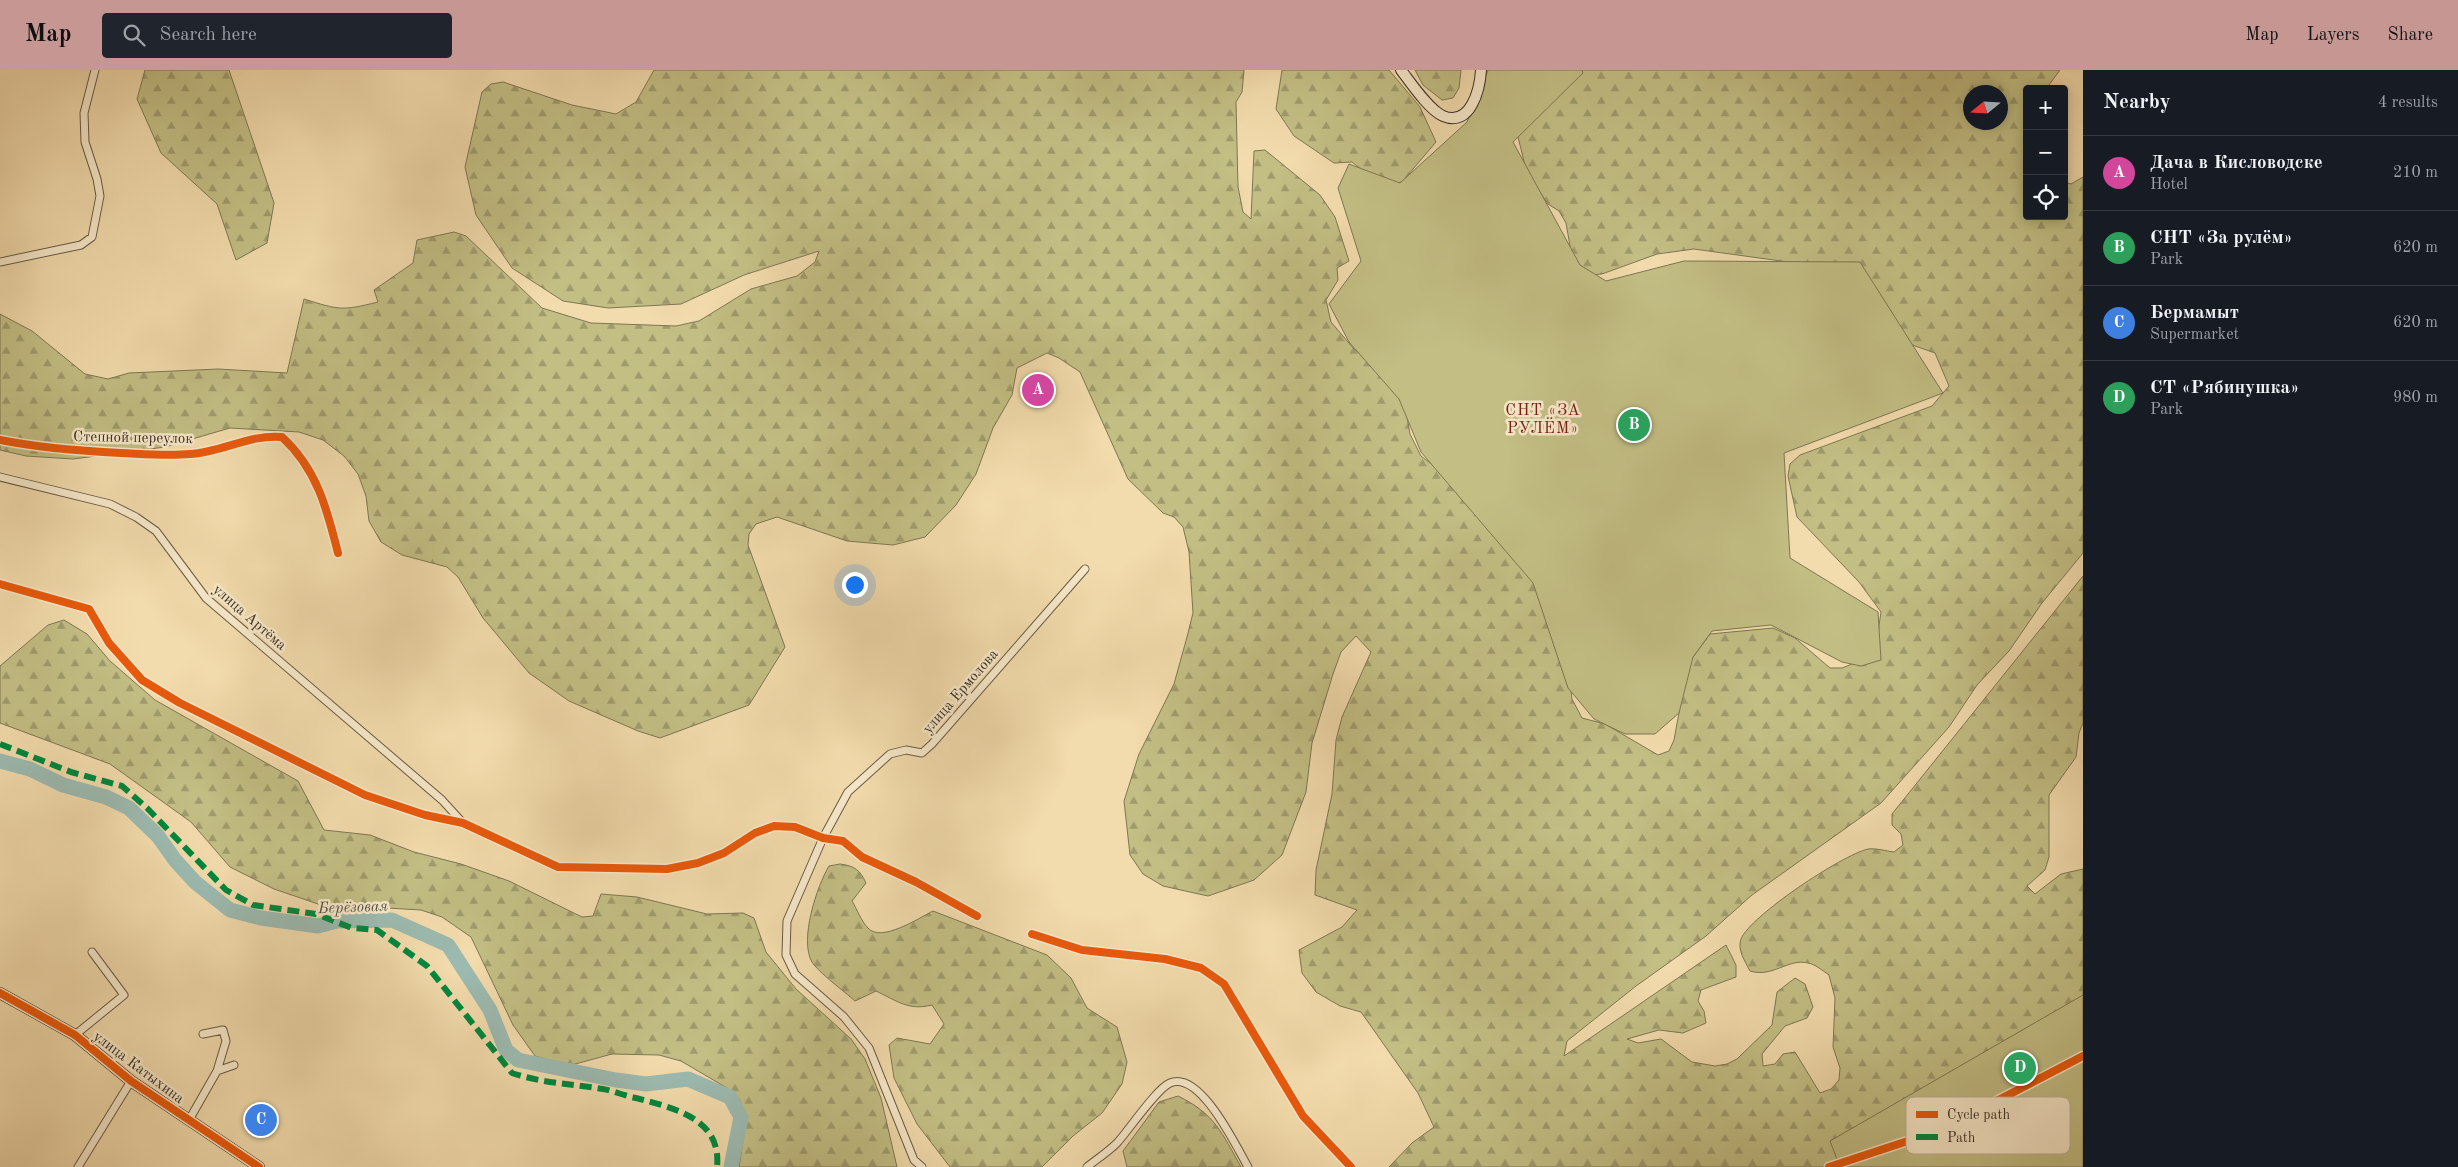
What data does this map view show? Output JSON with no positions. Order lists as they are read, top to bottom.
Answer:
{
  "streets": {
    "street": [
      "Степной переулок",
      "улица Артёма",
      "улица Ермолова",
      "улица Катыхина"
    ]
  },
  "districts": ["СНТ «ЗА РУЛЁМ»"],
  "water": ["Берёзовая"],
  "legend": ["Cycle path", "Path"],
  "north": "left",
  "page": {
    "header": "Map",
    "search": "Search here",
    "nav": ["Map", "Layers", "Share"],
    "heading": ["Nearby", "4 results"],
    "map_buttons": ["+", "−"],
    "list": [
      {
        "mark": "A",
        "name": "Дача в Кисловодске",
        "note": "Hotel",
        "value": "210 m"
      },
      {
        "mark": "B",
        "name": "СНТ «За рулём»",
        "note": "Park",
        "value": "620 m"
      },
      {
        "mark": "C",
        "name": "Бермамыт",
        "note": "Supermarket",
        "value": "620 m"
      },
      {
        "mark": "D",
        "name": "СТ «Рябинушка»",
        "note": "Park",
        "value": "980 m"
      }
    ],
    "pins": [
      "A",
      "B",
      "D",
      "C"
    ]
  }
}
